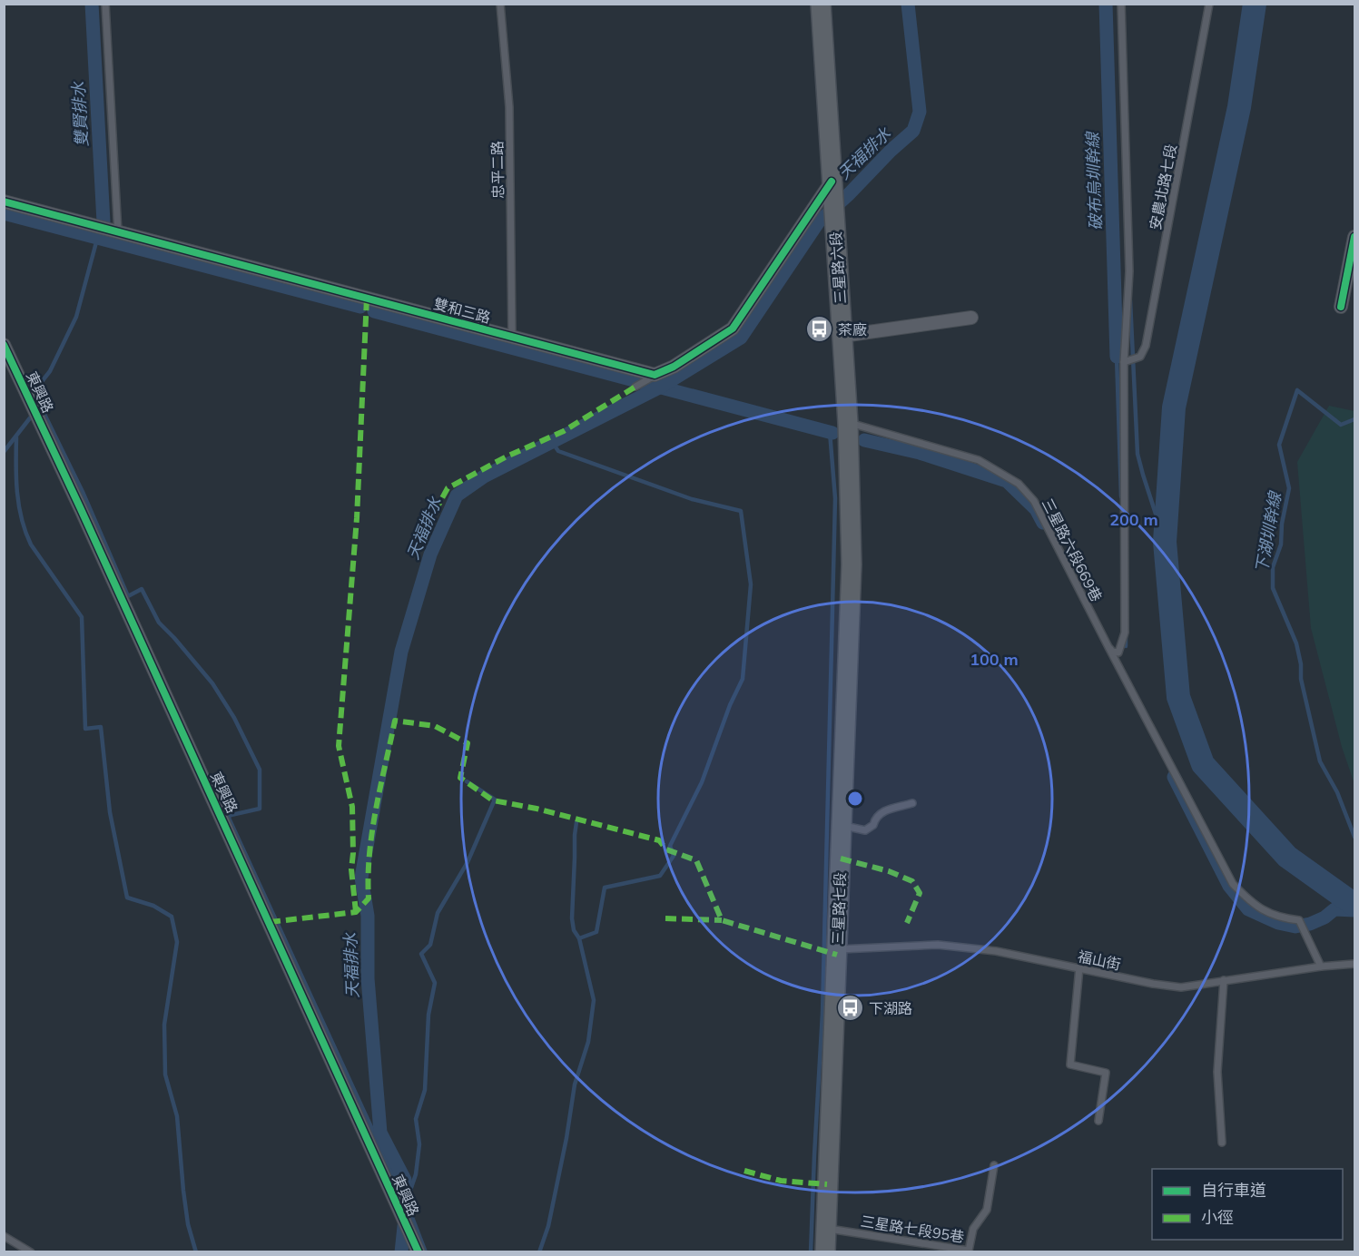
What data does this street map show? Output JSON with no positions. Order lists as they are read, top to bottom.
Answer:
{
  "streets": {
    "main road": ["三星路六段", "三星路七段"],
    "street": ["雙和三路", "東興路"],
    "lane": [
      "忠平二路",
      "安農北路七段",
      "三星路六段669巷",
      "福山街",
      "三星路七段95巷"
    ]
  },
  "crossings": [
    ["忠平二路", "雙和三路"],
    ["三星路六段", "三星路六段669巷"],
    ["三星路六段", "三星路七段"],
    ["三星路六段669巷", "福山街"],
    ["三星路七段", "福山街"],
    ["三星路七段", "三星路七段95巷"]
  ],
  "water": [
    "雙賢排水",
    "天福排水",
    "破布烏圳幹線",
    "下湖圳幹線"
  ],
  "places": {
    "bus stop": ["茶廠", "下湖路"]
  },
  "legend": ["自行車道", "小徑"],
  "rings": ["200 m", "100 m"]
}
